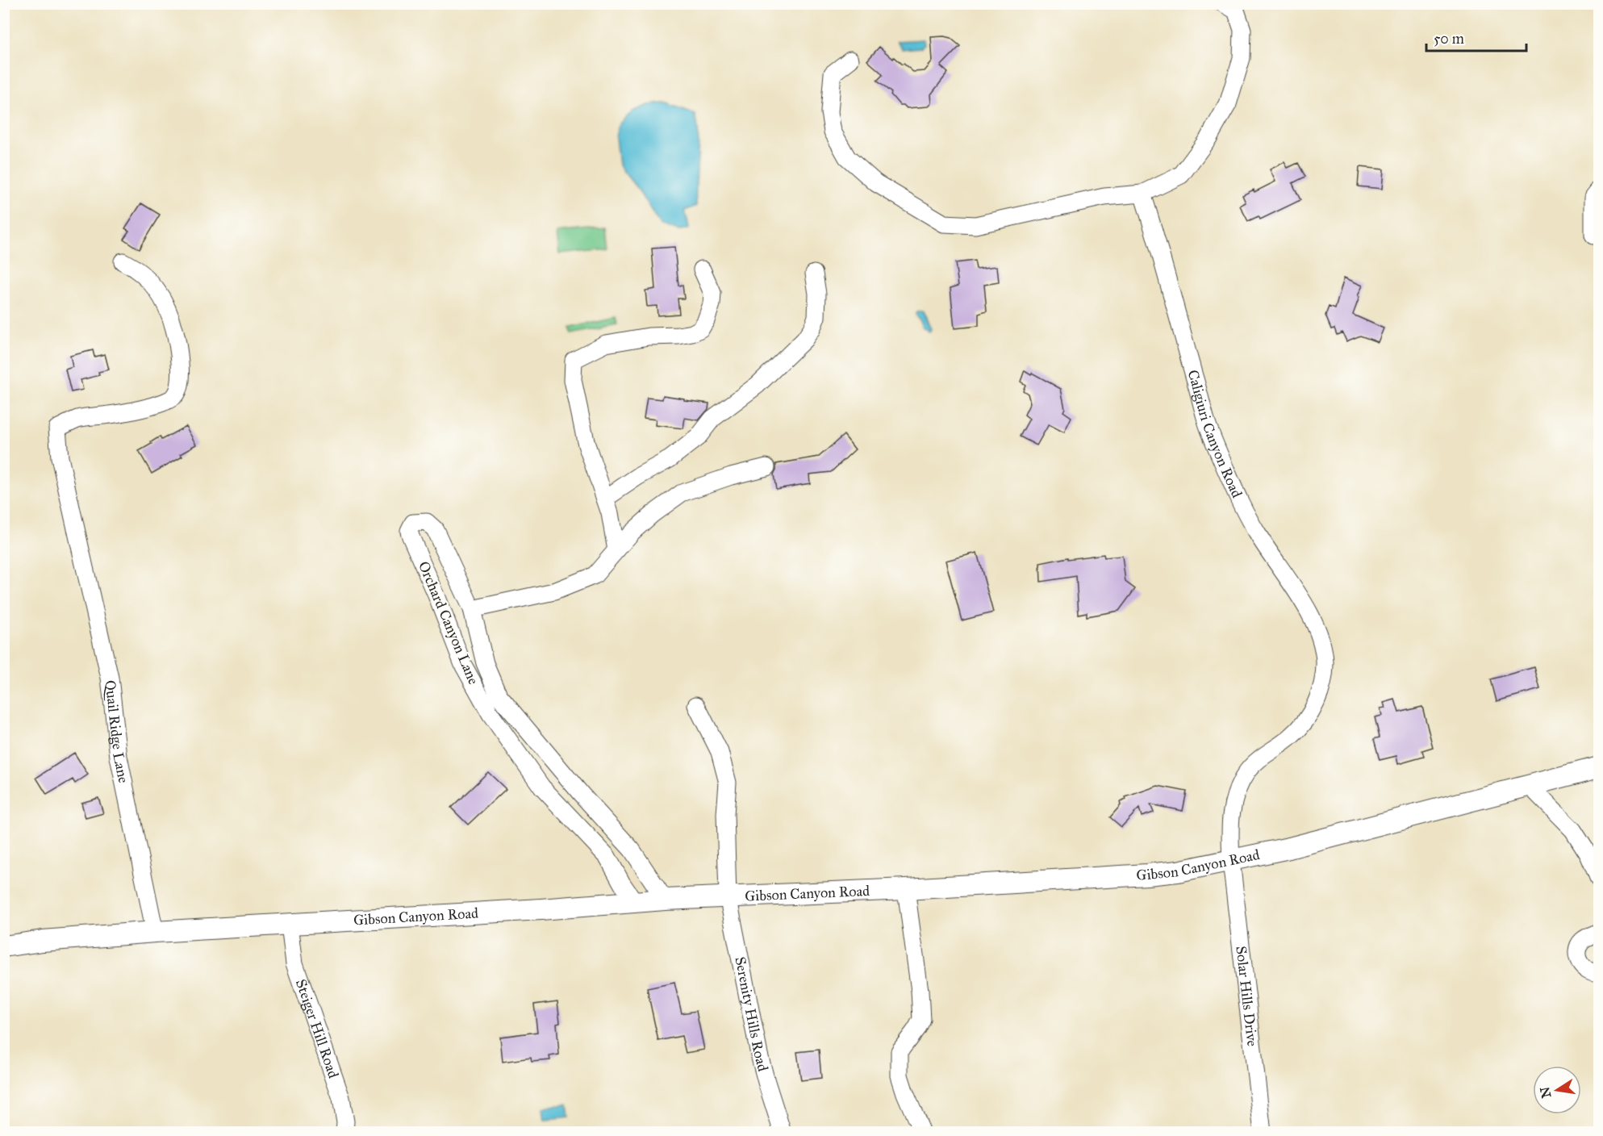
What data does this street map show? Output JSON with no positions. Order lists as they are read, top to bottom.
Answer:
{
  "streets": {
    "main road": ["Gibson Canyon Road"],
    "street": [
      "Caligiuri Canyon Road",
      "Orchard Canyon Lane",
      "Quail Ridge Lane",
      "Solar Hills Drive",
      "Serenity Hills Road",
      "Steiger Hill Road"
    ]
  },
  "crossings": [
    ["Caligiuri Canyon Road", "Gibson Canyon Road"],
    ["Caligiuri Canyon Road", "Solar Hills Drive"],
    ["Orchard Canyon Lane", "Gibson Canyon Road"],
    ["Quail Ridge Lane", "Gibson Canyon Road"],
    ["Gibson Canyon Road", "Solar Hills Drive"],
    ["Gibson Canyon Road", "Serenity Hills Road"],
    ["Gibson Canyon Road", "Steiger Hill Road"]
  ],
  "scale_bar": "50 m",
  "north": "left"
}
